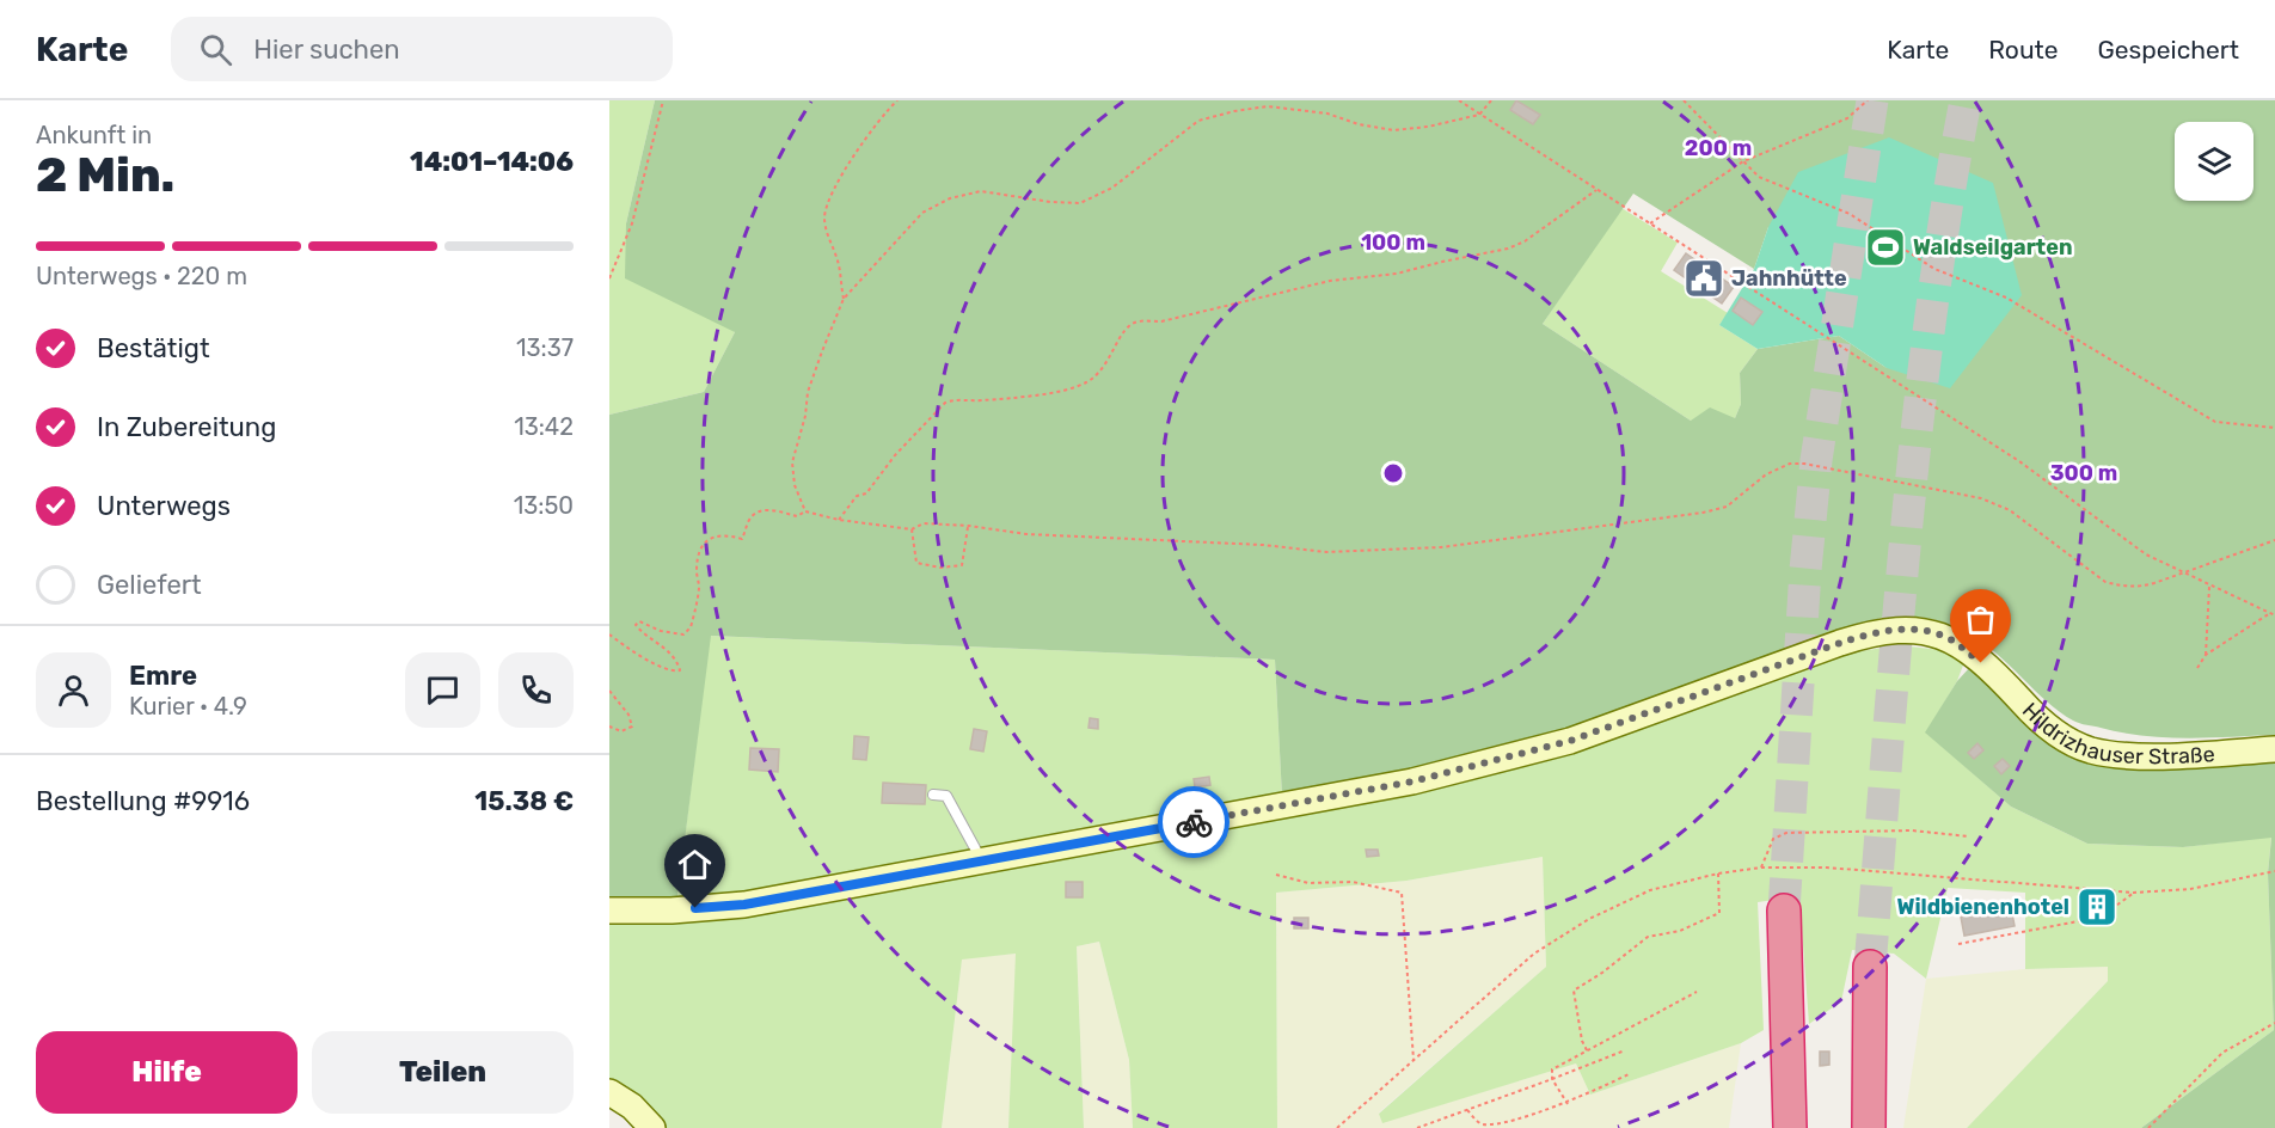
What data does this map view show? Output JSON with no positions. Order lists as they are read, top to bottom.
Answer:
{
  "streets": {
    "main road": ["Hildrizhauser Straße"]
  },
  "places": {
    "sports": ["Waldseilgarten"],
    "public building": ["Jahnhütte"],
    "building": ["Wildbienenhotel"]
  },
  "page": {
    "header": "Karte",
    "search": "Hier suchen",
    "nav": ["Karte", "Route", "Gespeichert"],
    "heading": ["2 Min.", "Ankunft in", "14:01–14:06"],
    "panel": [
      "Emre",
      "Kurier · 4.9",
      "Bestellung #9916",
      "15.38 €"
    ],
    "bar": "Unterwegs · 220 m",
    "list": [
      ["Bestätigt", "13:37"],
      ["In Zubereitung", "13:42"],
      ["Unterwegs", "13:50"],
      "Geliefert"
    ],
    "buttons": ["Hilfe", "Teilen"]
  },
  "rings": ["200 m", "100 m", "300 m"]
}
